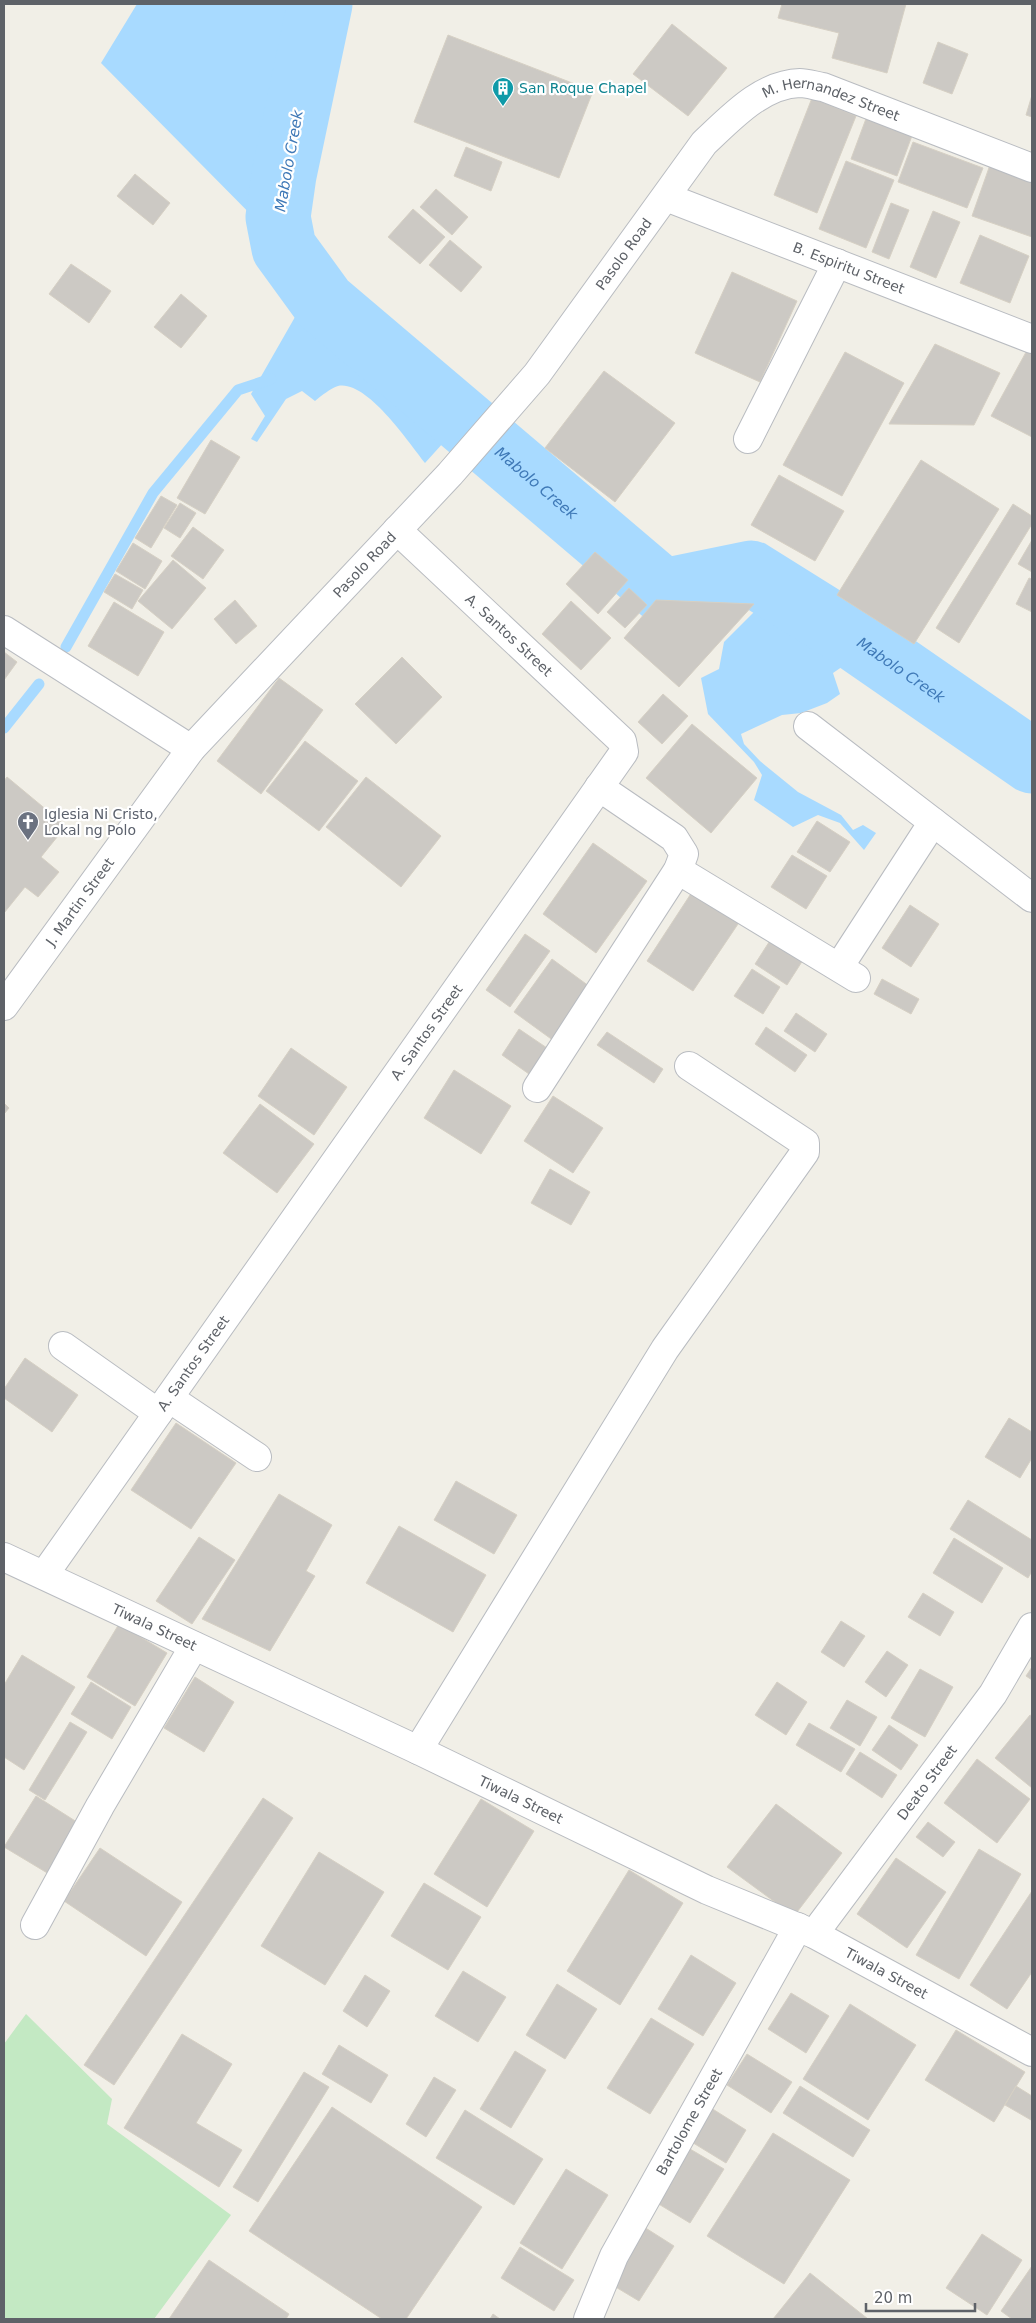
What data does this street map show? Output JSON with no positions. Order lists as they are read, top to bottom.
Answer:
{
  "streets": {
    "street": [
      "M. Hernandez Street",
      "Pasolo Road",
      "B. Espiritu Street",
      "A. Santos Street",
      "J. Martin Street",
      "Tiwala Street",
      "Deato Street",
      "Bartolome Street"
    ]
  },
  "crossings": [
    ["M. Hernandez Street", "Pasolo Road"],
    ["M. Hernandez Street", "B. Espiritu Street"],
    ["Pasolo Road", "B. Espiritu Street"],
    ["Pasolo Road", "A. Santos Street"],
    ["Pasolo Road", "J. Martin Street"],
    ["A. Santos Street", "Tiwala Street"],
    ["Tiwala Street", "Deato Street"],
    ["Tiwala Street", "Bartolome Street"],
    ["Deato Street", "Bartolome Street"]
  ],
  "water": ["Mabolo Creek"],
  "places": {
    "building": ["San Roque Chapel"],
    "church": ["Iglesia Ni Cristo, Lokal ng Polo"]
  },
  "scale_bar": "20 m"
}
